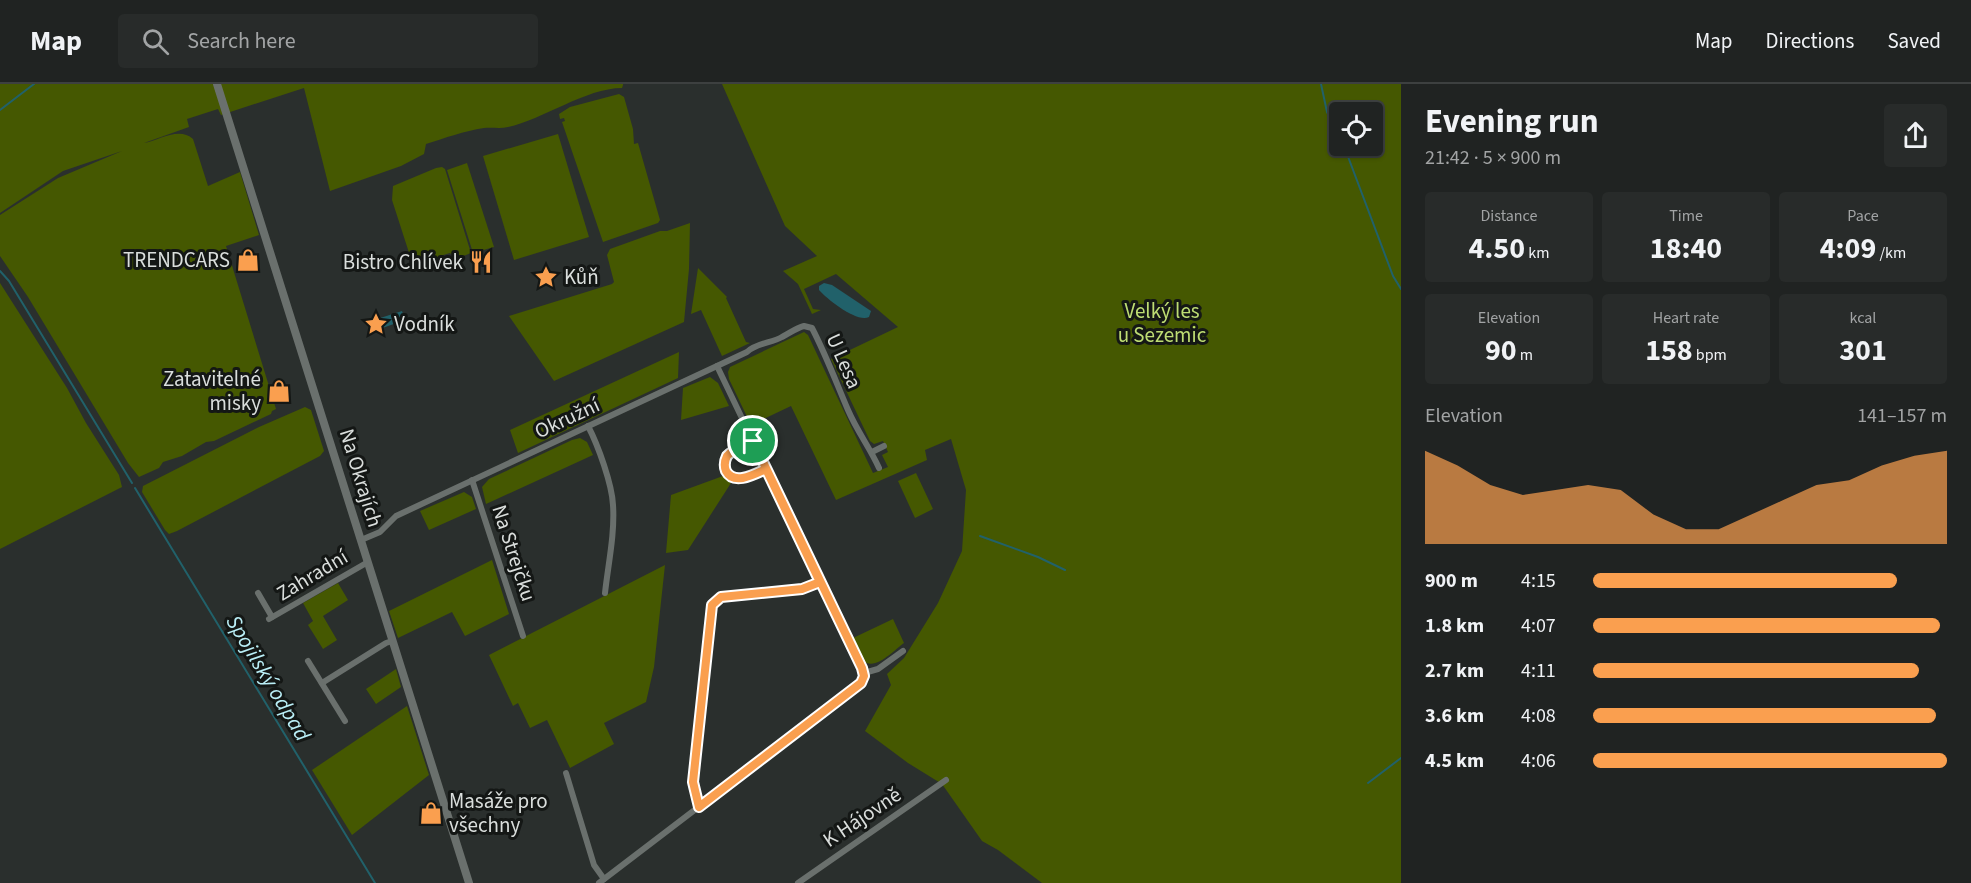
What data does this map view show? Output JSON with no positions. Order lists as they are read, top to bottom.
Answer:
{
  "streets": {
    "street": [
      "U Lesa",
      "Okružní",
      "Na Okrajích",
      "Na Strejčku",
      "Zahradní",
      "K Hájovně"
    ]
  },
  "crossings": [
    ["U Lesa", "Okružní"],
    ["Okružní", "Na Okrajích"],
    ["Okružní", "Na Strejčku"],
    ["Na Okrajích", "Zahradní"]
  ],
  "water": ["Spojilský odpad"],
  "parks": ["Velký les u Sezemic"],
  "places": {
    "shop": ["TRENDCARS", "Zatavitelné misky", "Masáže pro všechny"],
    "restaurant": ["Bistro Chlívek"],
    "place": ["Kůň", "Vodník"]
  },
  "page": {
    "header": "Map",
    "search": "Search here",
    "nav": ["Map", "Directions", "Saved"],
    "heading": ["Evening run", "21:42 · 5 × 900 m"],
    "stats": [
      ["Distance", "4.50 km"],
      ["Time", "18:40"],
      ["Pace", "4:09 /km"],
      ["Elevation", "90 m"],
      ["Heart rate", "158 bpm"],
      ["kcal", "301"]
    ],
    "chart": ["Elevation", "141–157 m"],
    "list": [
      {
        "name": "900 m",
        "note": "4:15"
      },
      {
        "name": "1.8 km",
        "note": "4:07"
      },
      {
        "name": "2.7 km",
        "note": "4:11"
      },
      {
        "name": "3.6 km",
        "note": "4:08"
      },
      {
        "name": "4.5 km",
        "note": "4:06"
      }
    ]
  }
}
